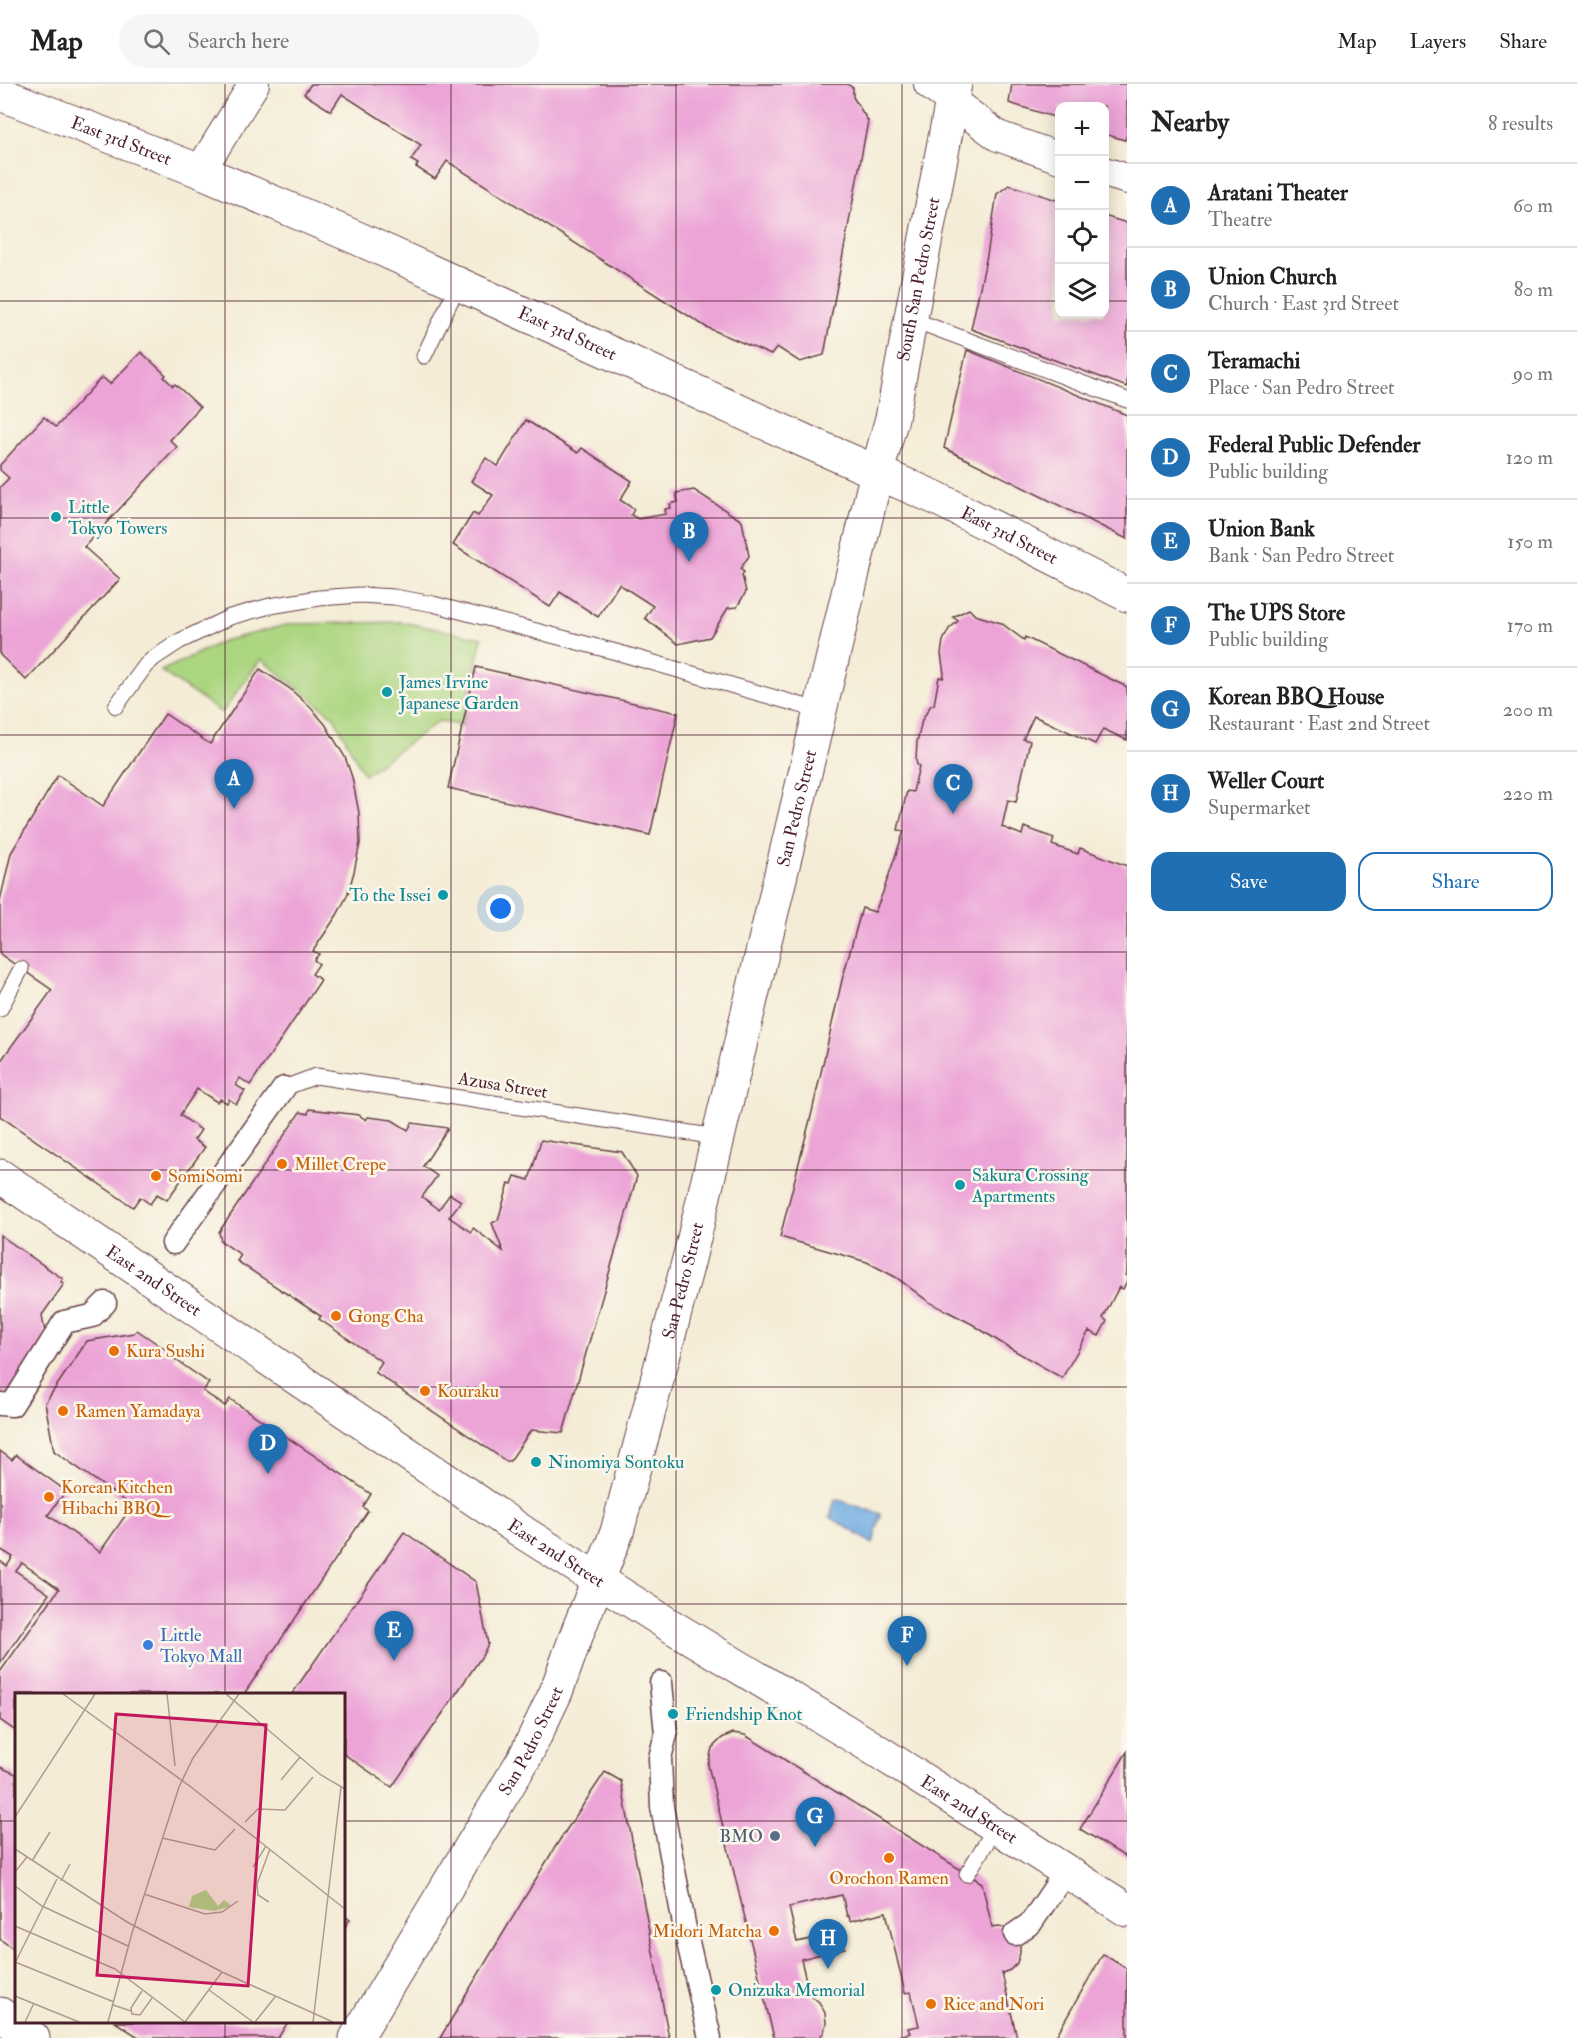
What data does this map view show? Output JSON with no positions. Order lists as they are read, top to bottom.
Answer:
{
  "streets": {
    "main road": [
      "East 3rd Street",
      "South San Pedro Street",
      "San Pedro Street",
      "East 2nd Street"
    ],
    "lane": ["Azusa Street"]
  },
  "crossings": [
    ["East 3rd Street", "South San Pedro Street"],
    ["East 3rd Street", "San Pedro Street"],
    ["South San Pedro Street", "San Pedro Street"],
    ["San Pedro Street", "Azusa Street"],
    ["San Pedro Street", "East 2nd Street"]
  ],
  "places": [
    "Little Tokyo Towers",
    "James Irvine Japanese Garden",
    "To the Issei",
    "Millet Crepe",
    "SomiSomi",
    "Sakura Crossing Apartments",
    "Gong Cha",
    "Kura Sushi",
    "Kouraku",
    "Ramen Yamadaya",
    "Ninomiya Sontoku",
    "Korean Kitchen Hibachi BBQ",
    "Little Tokyo Mall",
    "Friendship Knot",
    "BMO",
    "Orochon Ramen",
    "Midori Matcha",
    "Onizuka Memorial",
    "Rice and Nori"
  ],
  "page": {
    "header": "Map",
    "search": "Search here",
    "nav": ["Map", "Layers", "Share"],
    "heading": ["Nearby", "8 results"],
    "map_buttons": ["+", "−"],
    "list": [
      {
        "mark": "A",
        "name": "Aratani Theater",
        "note": "Theatre",
        "value": "60 m"
      },
      {
        "mark": "B",
        "name": "Union Church",
        "note": "Church · East 3rd Street",
        "value": "80 m"
      },
      {
        "mark": "C",
        "name": "Teramachi",
        "note": "Place · San Pedro Street",
        "value": "90 m"
      },
      {
        "mark": "D",
        "name": "Federal Public Defender",
        "note": "Public building",
        "value": "120 m"
      },
      {
        "mark": "E",
        "name": "Union Bank",
        "note": "Bank · San Pedro Street",
        "value": "150 m"
      },
      {
        "mark": "F",
        "name": "The UPS Store",
        "note": "Public building",
        "value": "170 m"
      },
      {
        "mark": "G",
        "name": "Korean BBQ House",
        "note": "Restaurant · East 2nd Street",
        "value": "200 m"
      },
      {
        "mark": "H",
        "name": "Weller Court",
        "note": "Supermarket",
        "value": "220 m"
      }
    ],
    "pins": [
      "B",
      "A",
      "C",
      "D",
      "E",
      "F",
      "G",
      "H"
    ],
    "buttons": ["Save", "Share"]
  }
}
